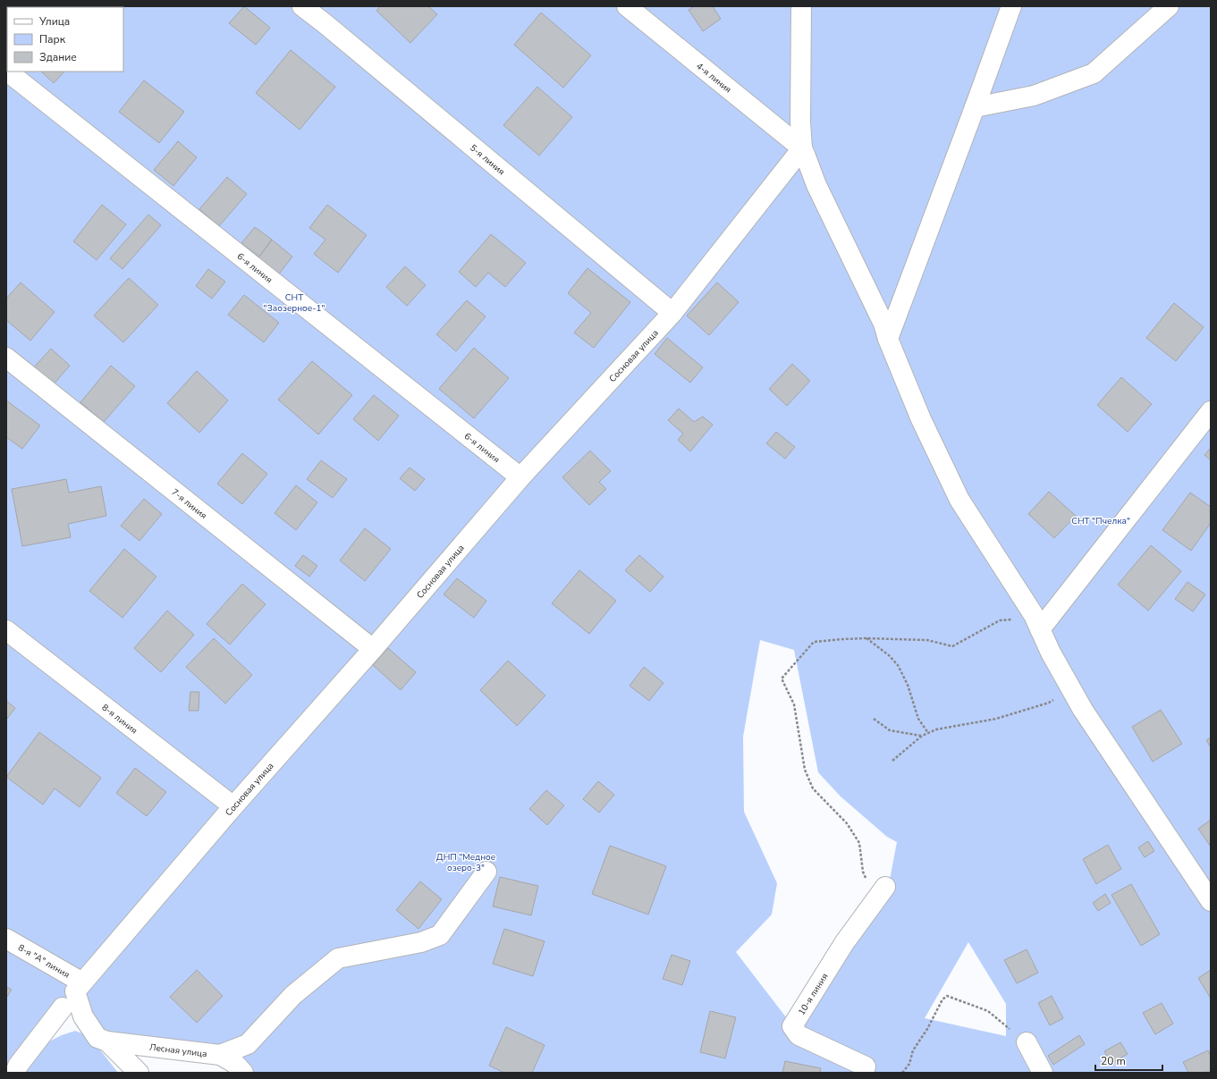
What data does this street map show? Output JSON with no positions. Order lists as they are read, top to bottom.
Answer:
{
  "streets": {
    "street": [
      "4-я линия",
      "5-я линия",
      "6-я линия",
      "Сосновая улица",
      "7-я линия",
      "8-я линия",
      "8-я \"А\" линия",
      "10-я линия",
      "Лесная улица"
    ]
  },
  "crossings": [
    ["4-я линия", "Сосновая улица"],
    ["5-я линия", "Сосновая улица"],
    ["6-я линия", "Сосновая улица"],
    ["Сосновая улица", "7-я линия"],
    ["Сосновая улица", "8-я линия"],
    ["Сосновая улица", "8-я \"А\" линия"],
    ["Сосновая улица", "Лесная улица"],
    ["8-я \"А\" линия", "Лесная улица"]
  ],
  "parks": ["СНТ \"Заозерное-1\"", "СНТ \"Пчелка\"", "ДНП \"Медное озеро-3\""],
  "legend": ["Улица", "Парк", "Здание"],
  "scale_bar": "20 m"
}
